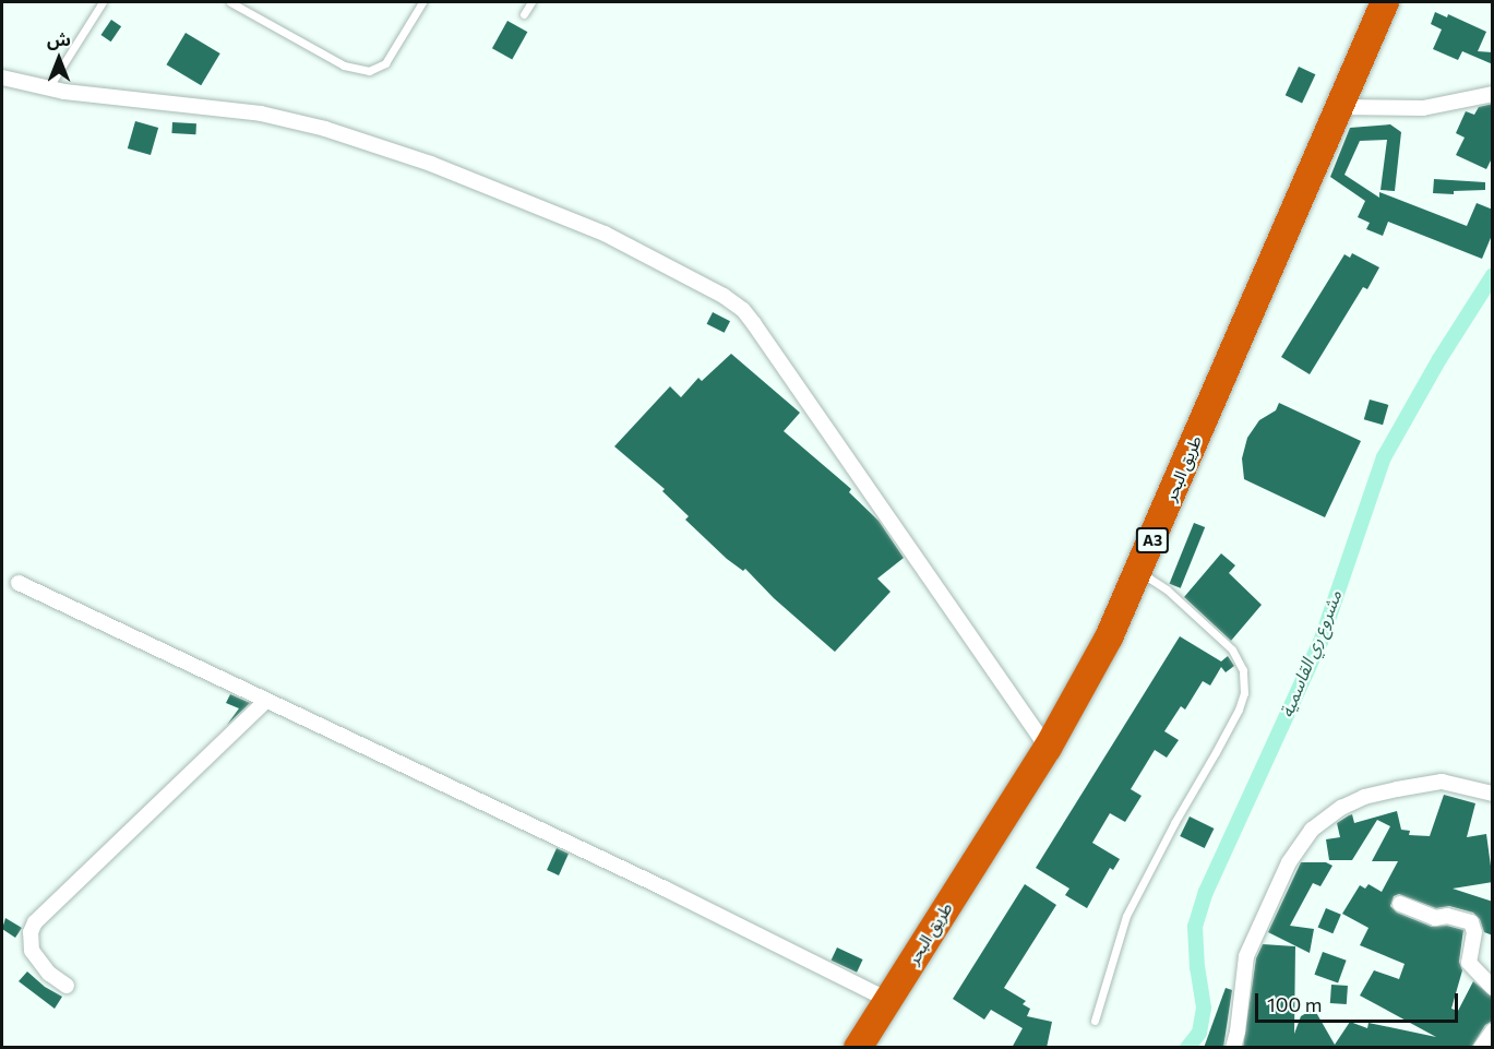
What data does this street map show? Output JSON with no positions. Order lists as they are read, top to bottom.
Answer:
{
  "streets": {
    "highway": ["طريق البحر", "A3"]
  },
  "water": ["مشروع ري القاسمية"],
  "scale_bar": "100 m",
  "north": "top"
}
